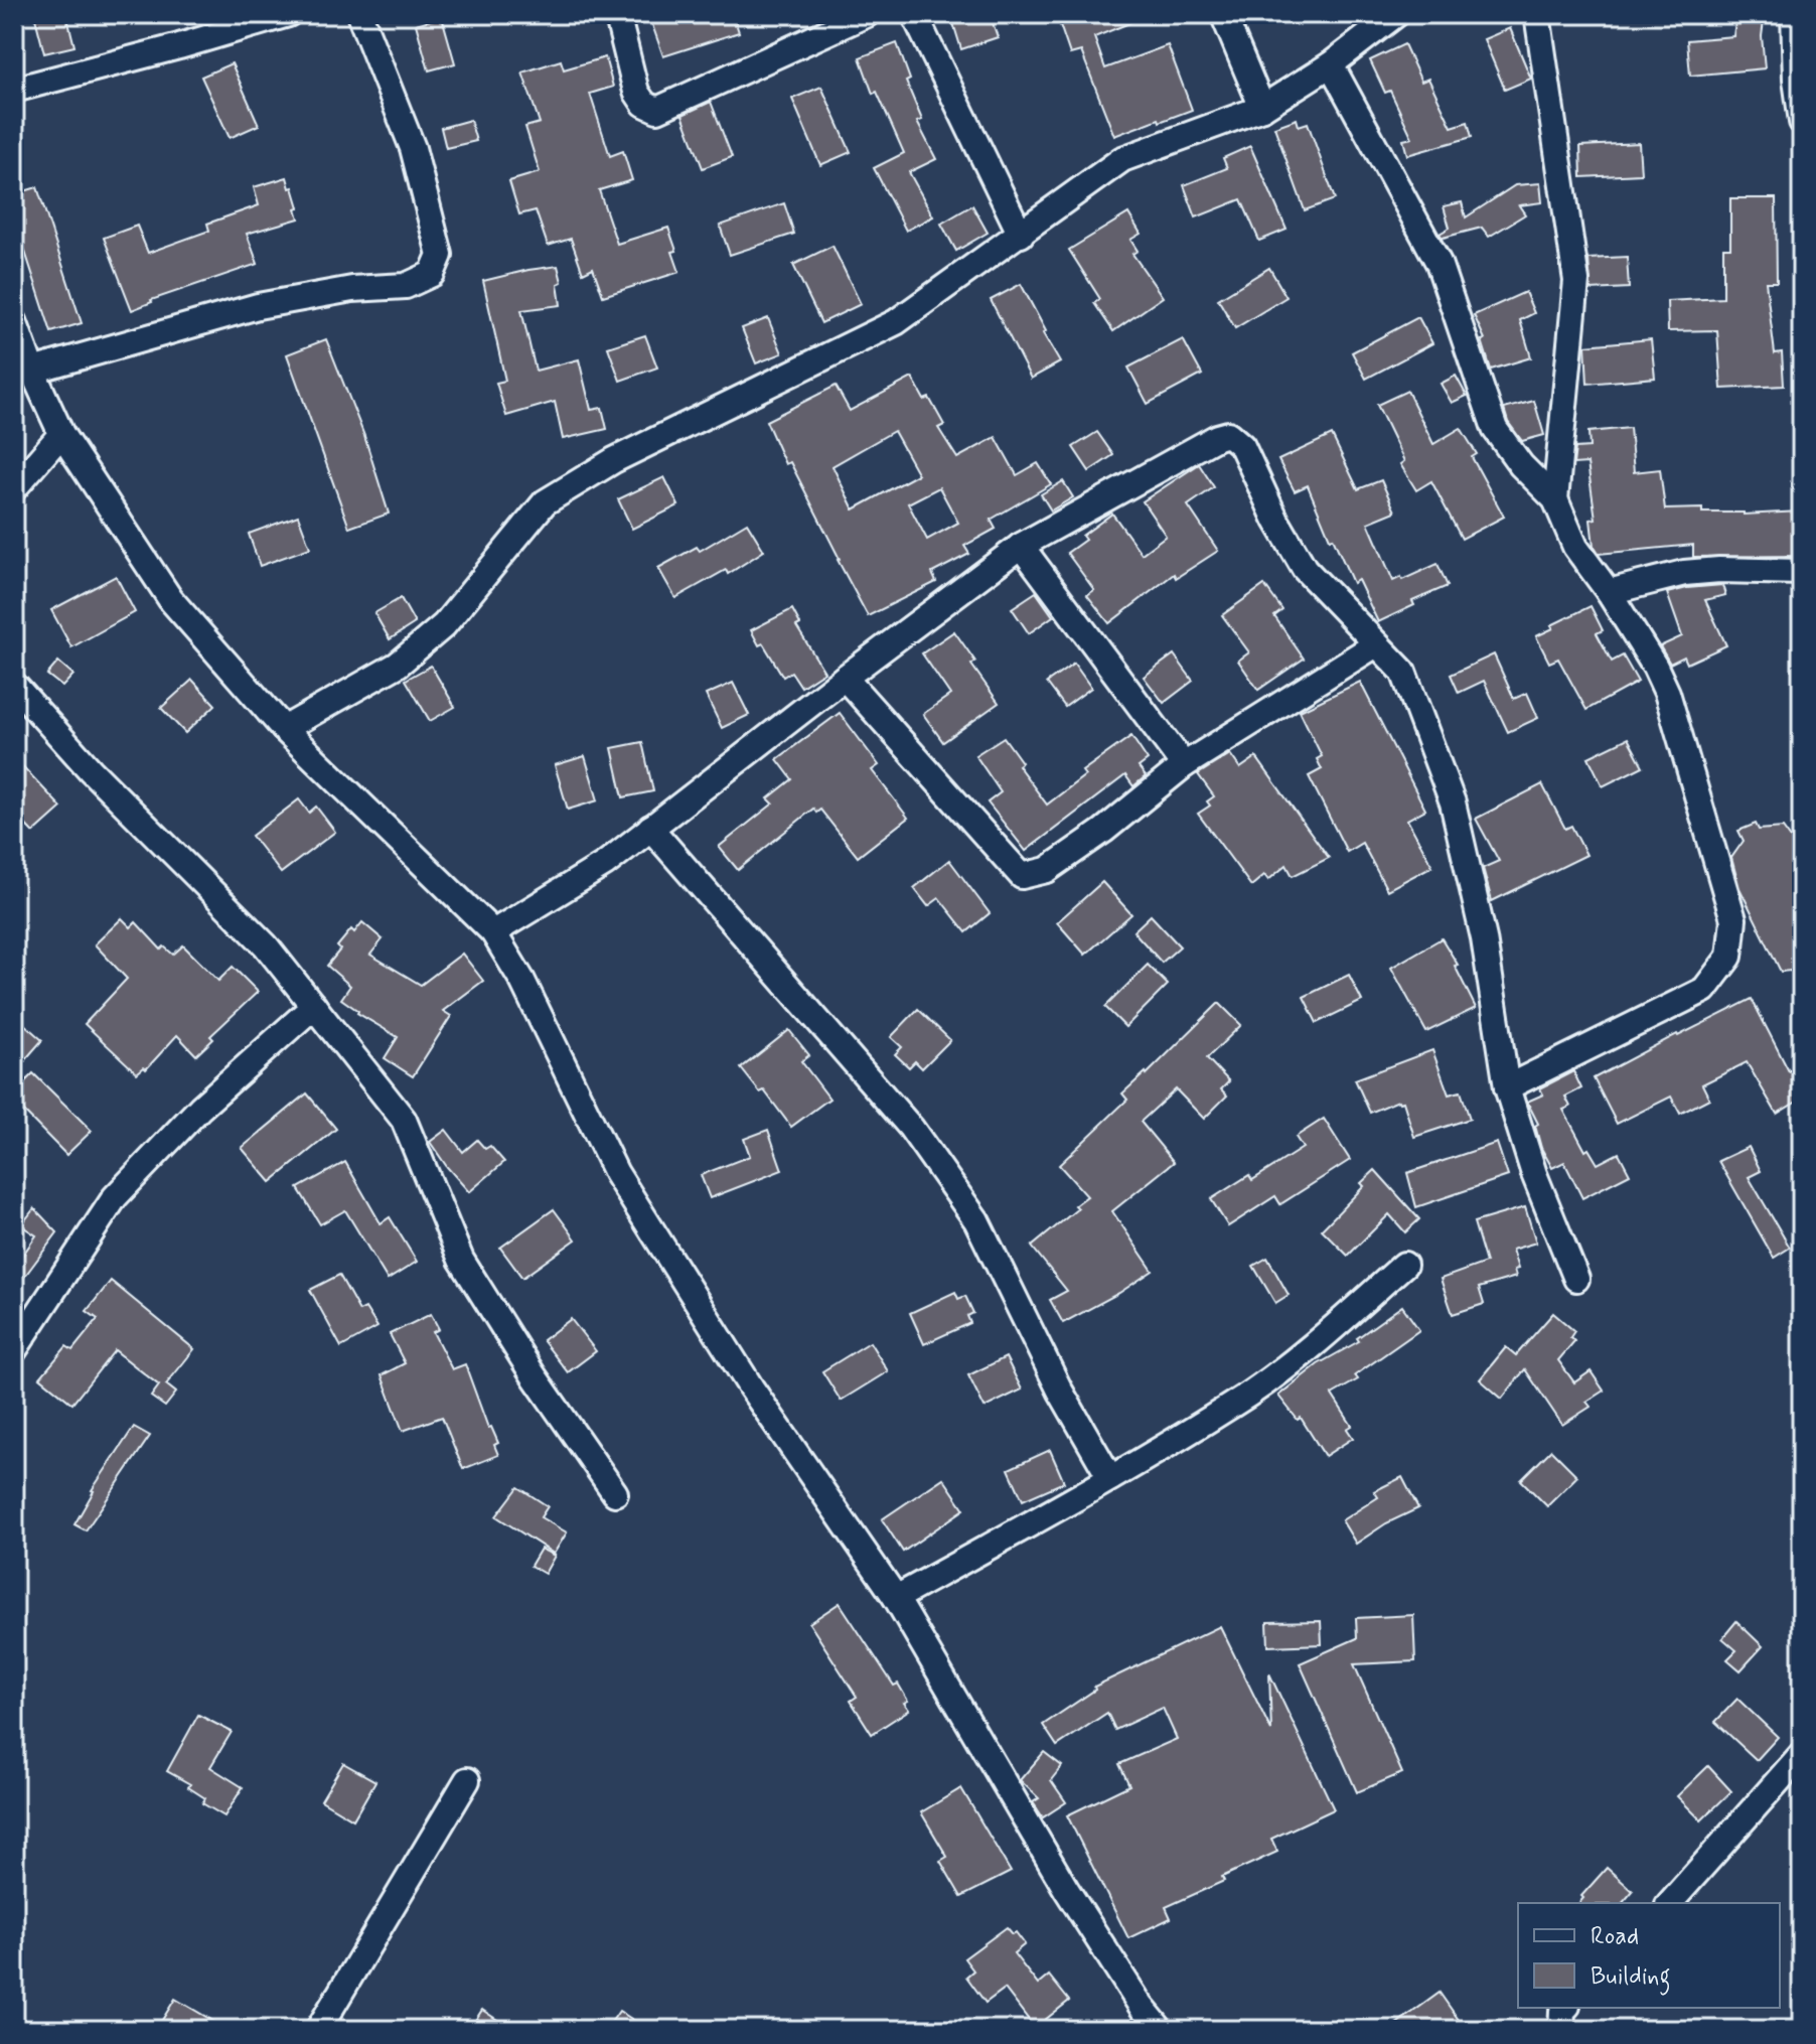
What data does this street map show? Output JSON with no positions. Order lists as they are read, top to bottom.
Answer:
{
  "legend": ["Road", "Building"]
}
